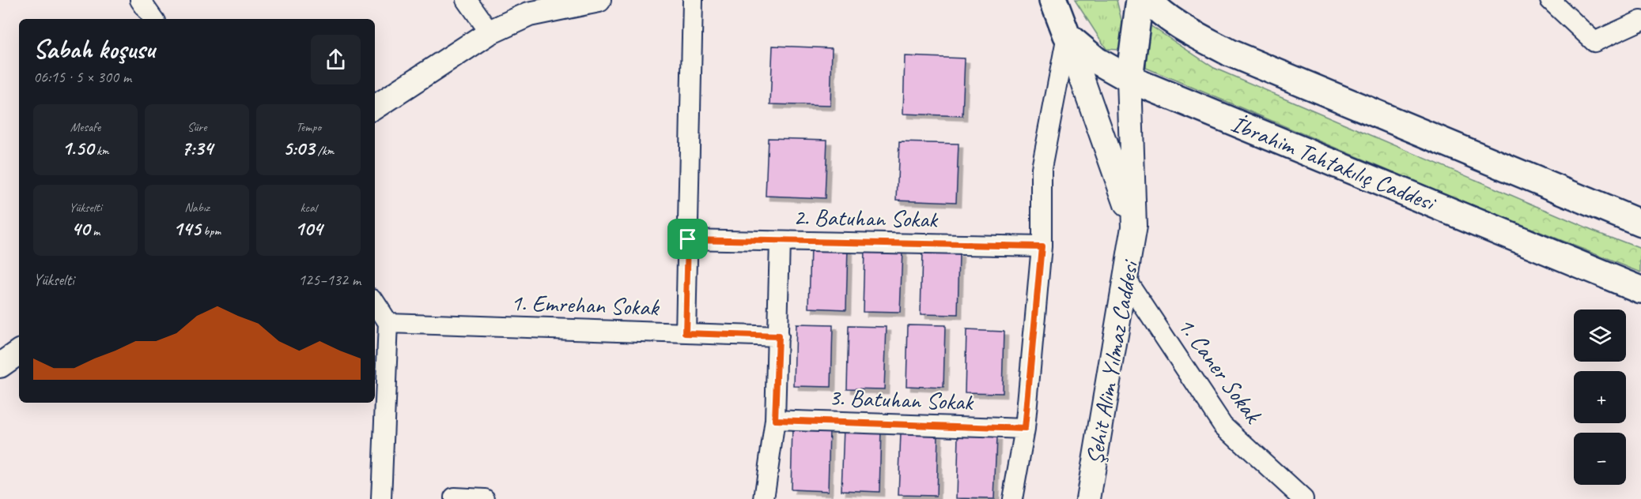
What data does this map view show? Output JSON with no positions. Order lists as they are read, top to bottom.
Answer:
{
  "streets": {
    "main road": ["İbrahim Tahtakılıç Caddesi"],
    "street": [
      "2. Batuhan Sokak",
      "1. Emrehan Sokak",
      "Şehit Alim Yılmaz Caddesi",
      "1. Caner Sokak",
      "3. Batuhan Sokak"
    ]
  },
  "crossings": [
    ["İbrahim Tahtakılıç Caddesi", "Şehit Alim Yılmaz Caddesi"],
    ["Şehit Alim Yılmaz Caddesi", "1. Caner Sokak"]
  ],
  "page": {
    "heading": ["Sabah koşusu", "06:15 · 5 × 300 m"],
    "stats": [
      ["Mesafe", "1.50 km"],
      ["Süre", "7:34"],
      ["Tempo", "5:03 /km"],
      ["Yükselti", "40 m"],
      ["Nabız", "145 bpm"],
      ["kcal", "104"]
    ],
    "chart": ["Yükselti", "125–132 m"],
    "map_buttons": ["+", "−"]
  }
}
